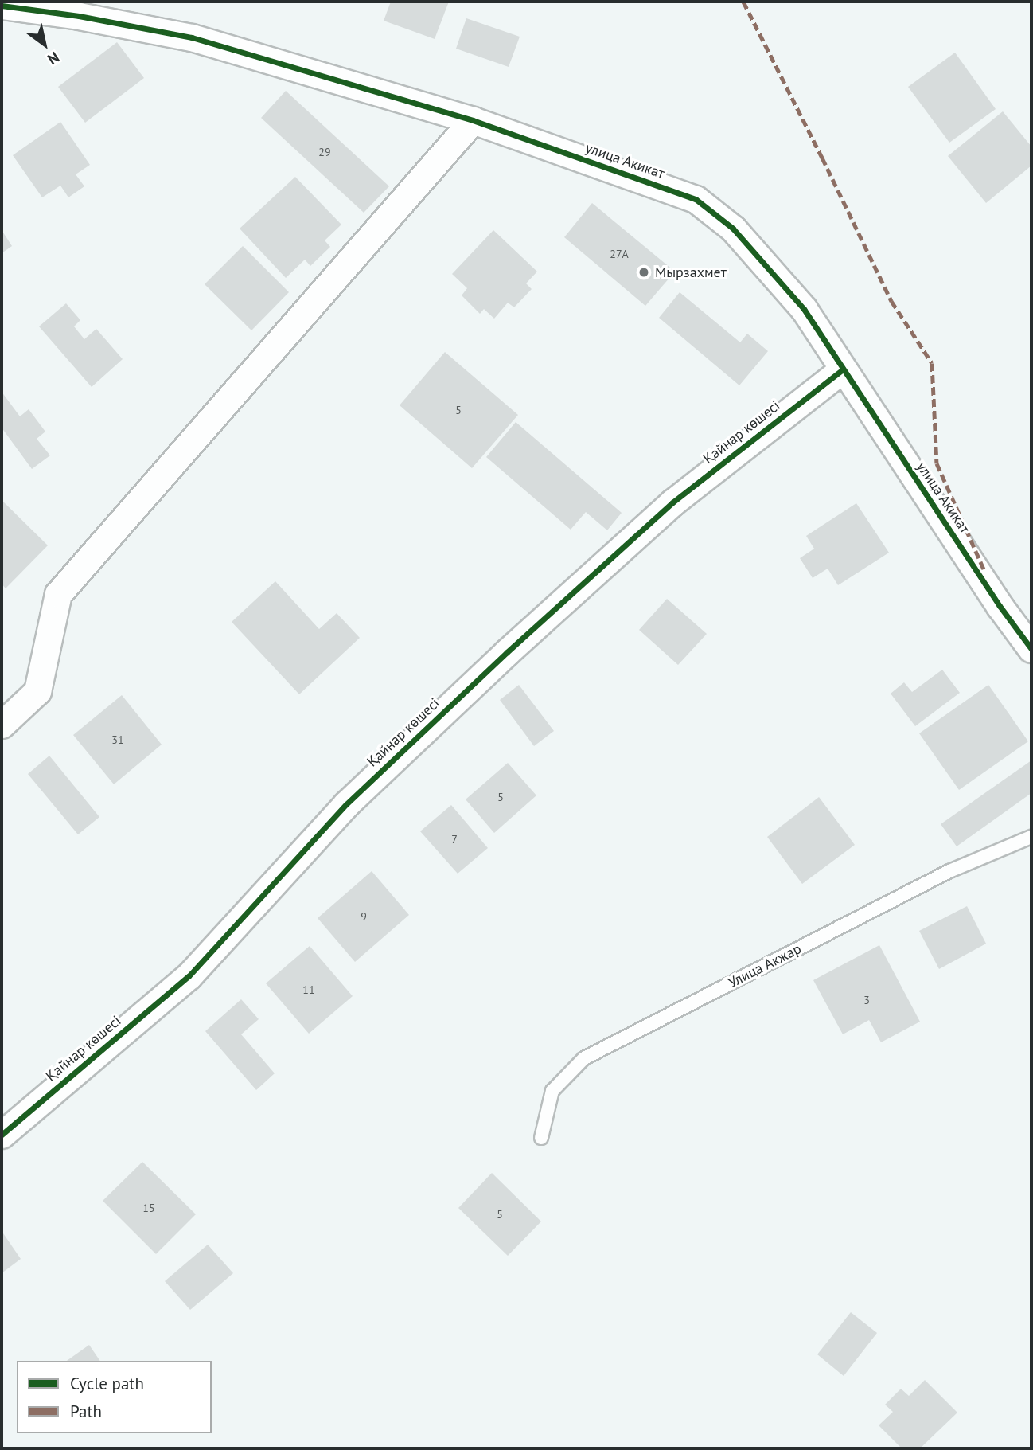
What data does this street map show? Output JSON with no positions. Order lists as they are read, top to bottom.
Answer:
{
  "streets": {
    "street": ["улица Акикат", "Қайнар көшесі"],
    "lane": ["Улица Акжар"]
  },
  "crossings": [
    ["улица Акикат", "Қайнар көшесі"]
  ],
  "places": ["Мырзахмет"],
  "house_numbers": [
    "29",
    "27А",
    "5",
    "31",
    "5",
    "7",
    "9",
    "11",
    "3",
    "15",
    "5"
  ],
  "legend": ["Cycle path", "Path"],
  "north": "bottom right"
}
